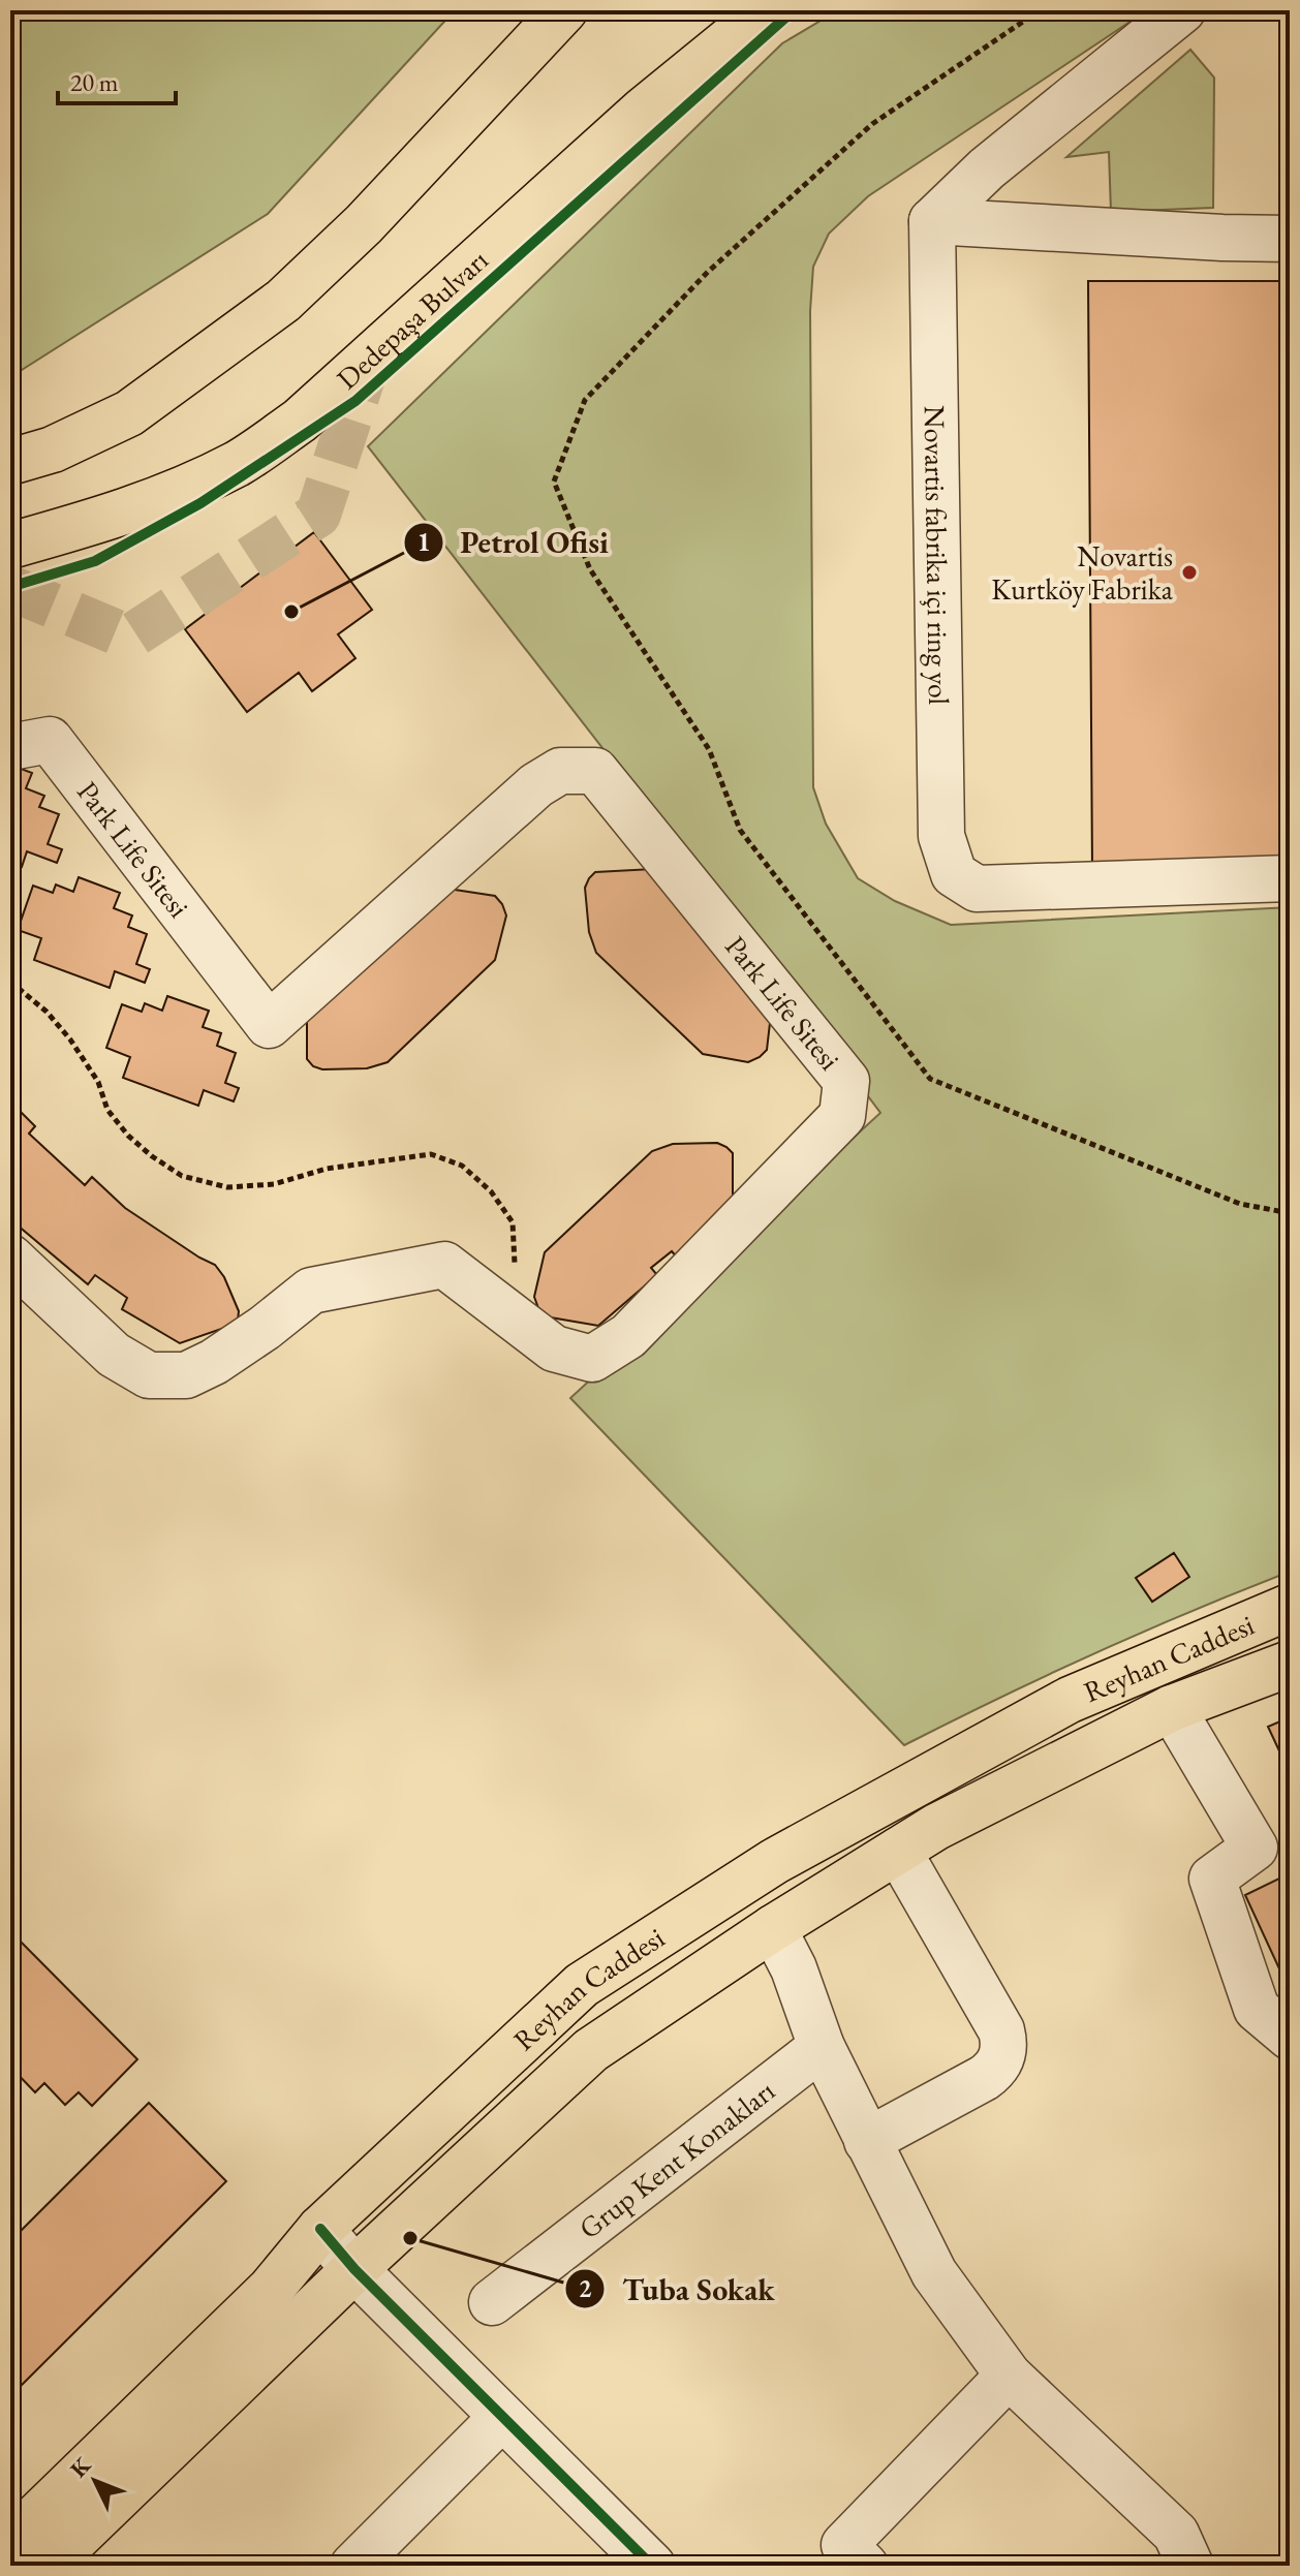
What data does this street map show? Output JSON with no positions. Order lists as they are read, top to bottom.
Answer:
{
  "streets": {
    "main road": ["Dedepaşa Bulvarı", "Reyhan Caddesi"],
    "street": ["Novartis fabrika içi ring yol", "Park Life Sitesi", "Grup Kent Konakları"]
  },
  "places": ["Novartis Kurtköy Fabrika", "Petrol Ofisi", "Tuba Sokak"],
  "scale_bar": "20 m",
  "north": "top left"
}
